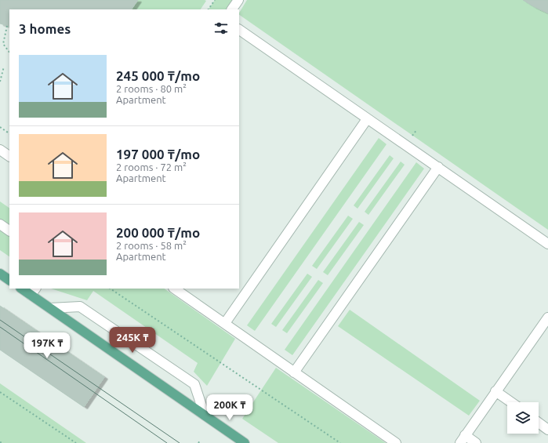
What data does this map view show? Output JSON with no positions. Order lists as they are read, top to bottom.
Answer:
{
  "page": {
    "heading": "3 homes",
    "list": [
      {
        "name": "245 000 ₸/mo",
        "note": "2 rooms · 80 m² · Apartment"
      },
      {
        "name": "197 000 ₸/mo",
        "note": "2 rooms · 72 m² · Apartment"
      },
      {
        "name": "200 000 ₸/mo",
        "note": "2 rooms · 58 m² · Apartment"
      }
    ],
    "price": ["245K ₸", "197K ₸", "200K ₸"]
  }
}
